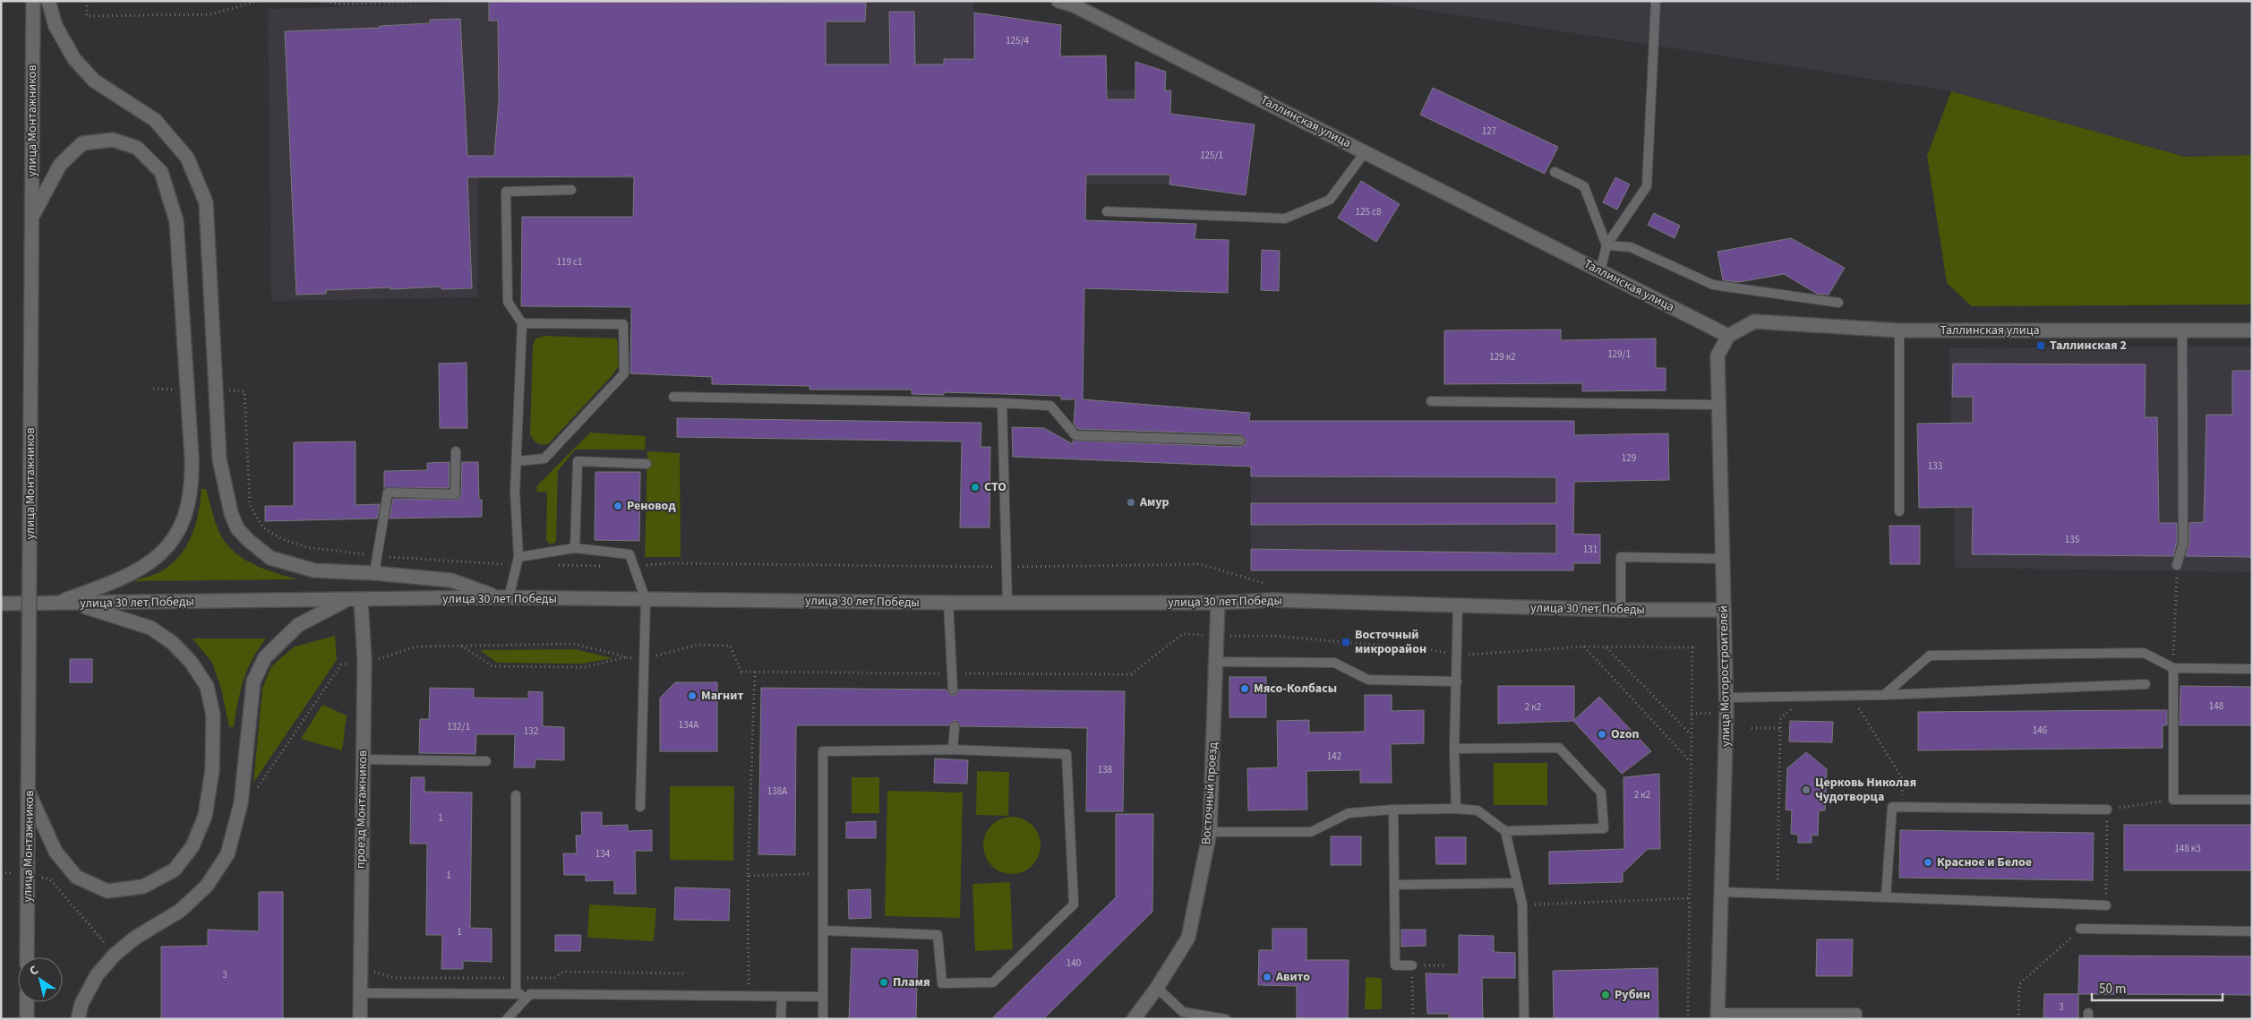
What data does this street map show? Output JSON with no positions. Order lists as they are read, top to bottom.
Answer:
{
  "streets": {
    "street": [
      "улица Монтажников",
      "Таллинская улица",
      "улица 30 лет Победы",
      "улица Моторостроителей",
      "Восточный проезд",
      "проезд Монтажников"
    ]
  },
  "crossings": [
    ["Таллинская улица", "улица Моторостроителей"],
    ["улица 30 лет Победы", "улица Моторостроителей"],
    ["улица 30 лет Победы", "Восточный проезд"],
    ["улица 30 лет Победы", "проезд Монтажников"]
  ],
  "places": {
    "transit": ["Таллинская 2", "Восточный микрорайон"],
    "other": [
      "СТО",
      "Амур",
      "Реновод",
      "Мясо-Колбасы",
      "Магнит",
      "Ozon",
      "Церковь Николая Чудотворца",
      "Красное и Белое",
      "Авито",
      "Пламя",
      "Рубин"
    ]
  },
  "house_numbers": [
    "125/4",
    "127",
    "125/1",
    "125 с8",
    "119 с1",
    "129/1",
    "129 к2",
    "129",
    "133",
    "135",
    "131",
    "148",
    "2 к2",
    "134А",
    "132/1",
    "146",
    "132",
    "142",
    "138",
    "138А",
    "2 к2",
    "1",
    "148 к3",
    "134",
    "1",
    "1",
    "140",
    "3",
    "3"
  ],
  "scale_bar": "50 m",
  "north": "top left"
}
